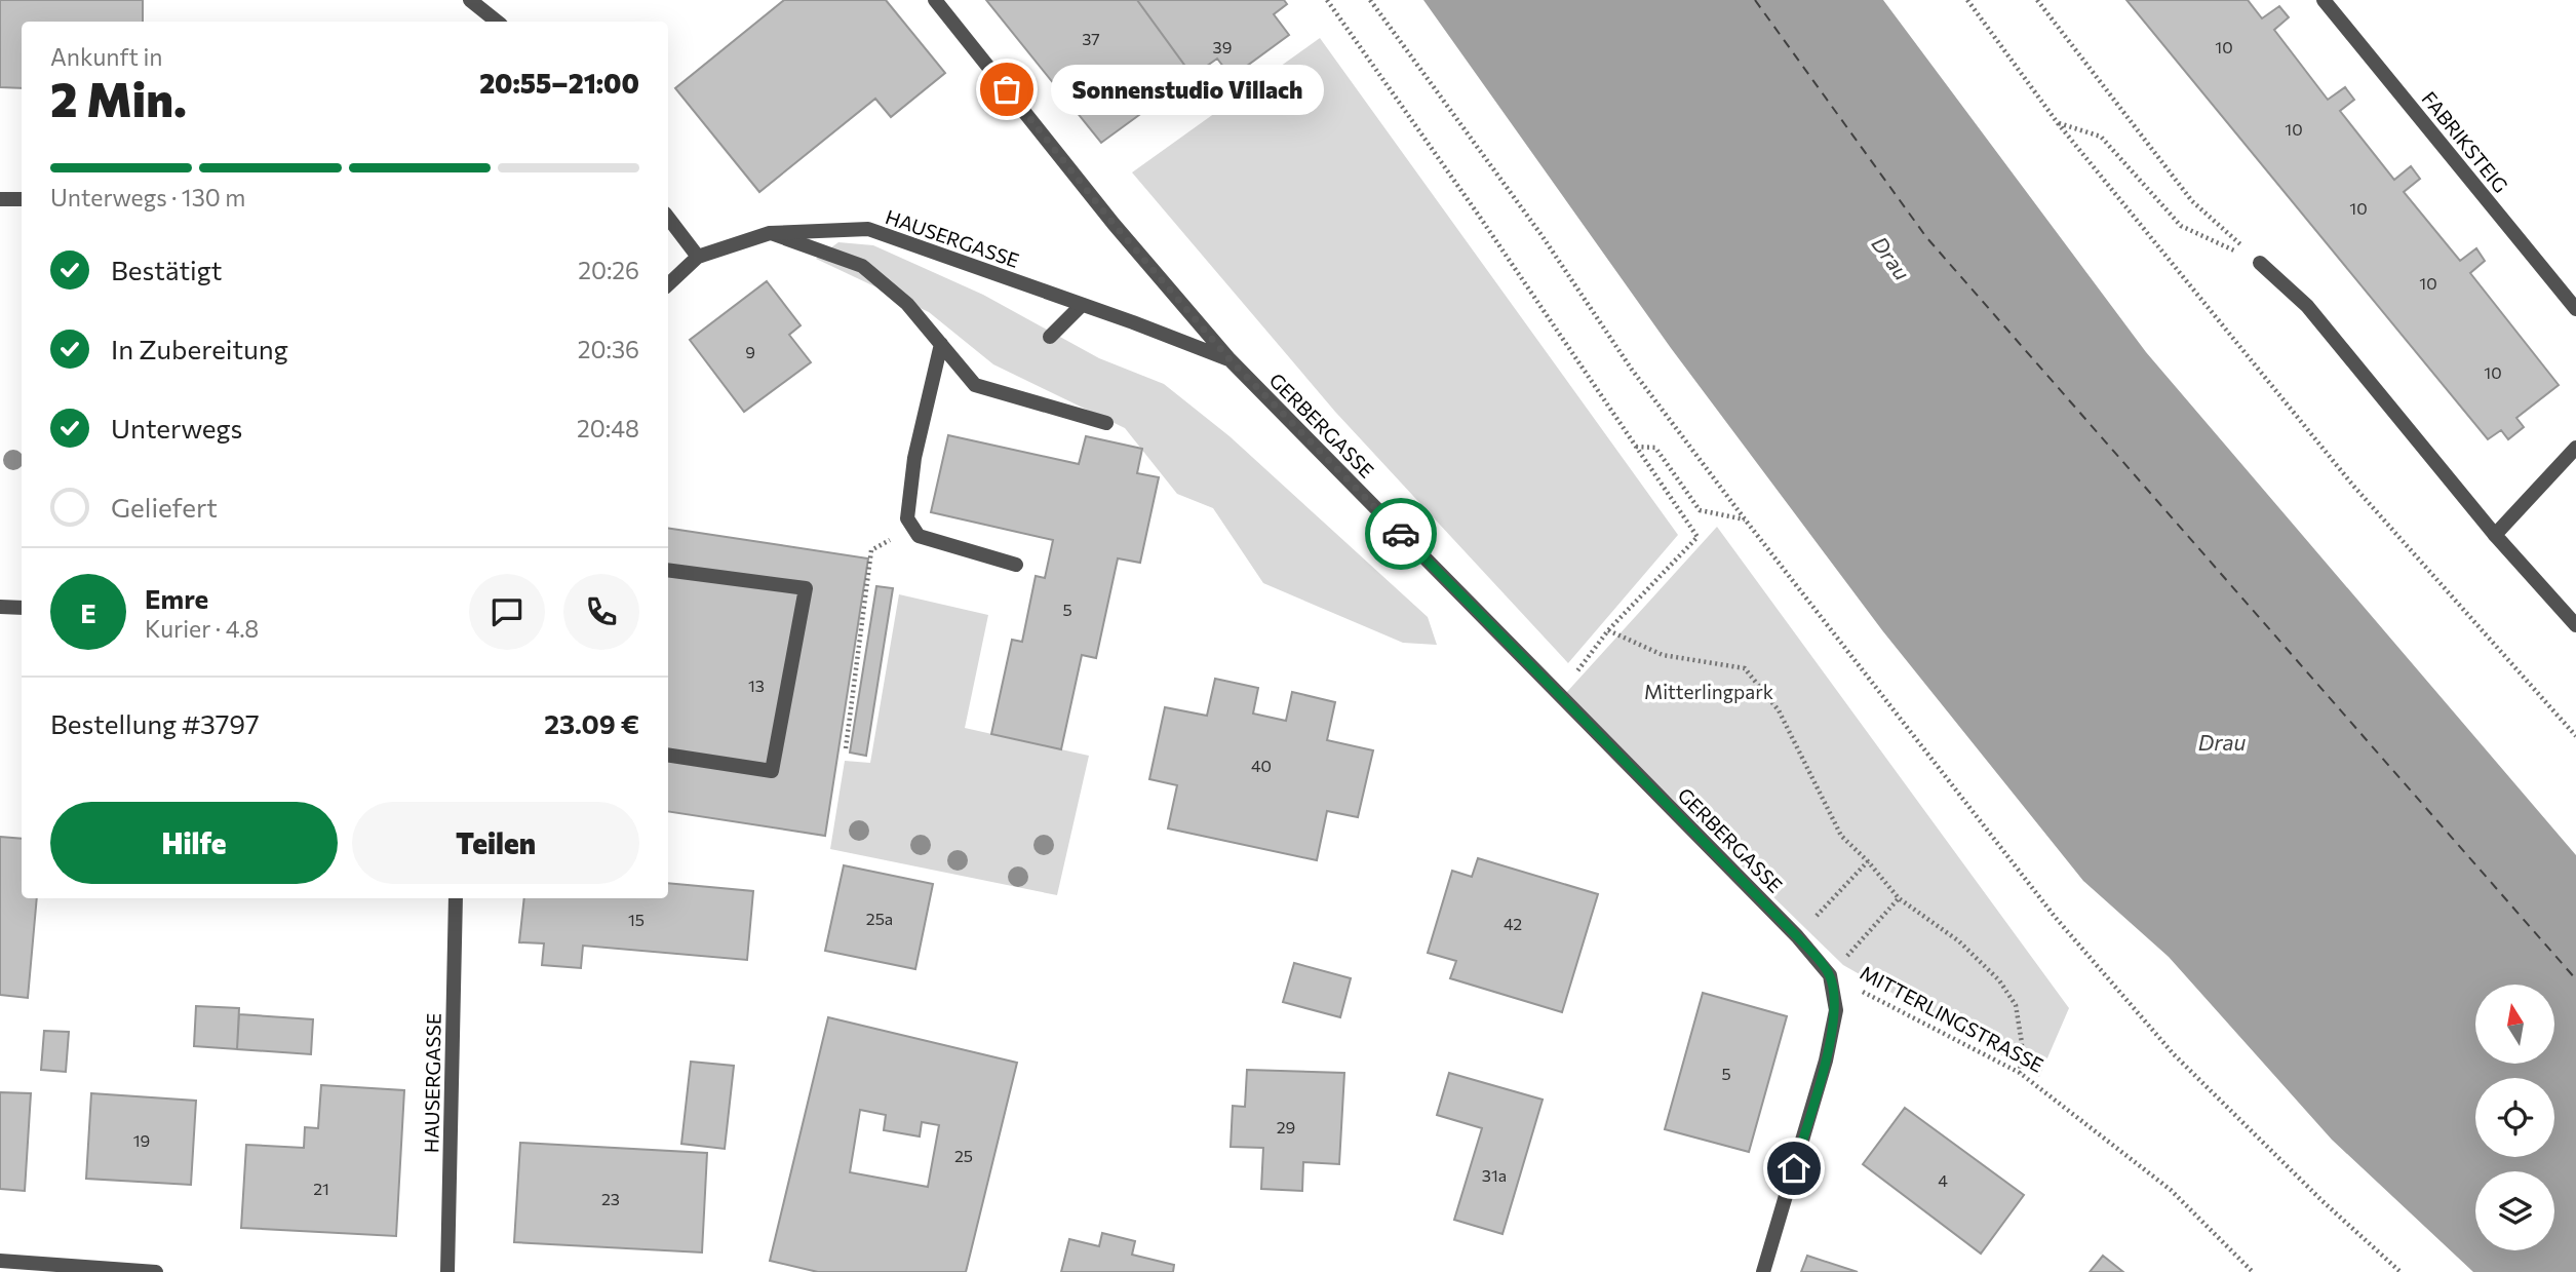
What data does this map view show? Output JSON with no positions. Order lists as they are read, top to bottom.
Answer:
{
  "streets": {
    "street": [
      "FABRIKSTEIG",
      "HAUSERGASSE",
      "GERBERGASSE",
      "MITTERLINGSTRASSE"
    ]
  },
  "crossings": [
    ["HAUSERGASSE", "GERBERGASSE"],
    ["GERBERGASSE", "MITTERLINGSTRASSE"]
  ],
  "water": ["Drau"],
  "parks": ["Mitterlingpark"],
  "places": ["Sonnenstudio Villach"],
  "house_numbers": [
    "37",
    "39",
    "10",
    "10",
    "10",
    "10",
    "9",
    "10",
    "5",
    "13",
    "40",
    "25a",
    "15",
    "42",
    "5",
    "29",
    "19",
    "25",
    "31a",
    "4",
    "21",
    "23"
  ],
  "north": "top",
  "page": {
    "heading": ["2 Min.", "Ankunft in", "20:55–21:00"],
    "panel": [
      "Emre",
      "Kurier · 4.8",
      "Bestellung #3797",
      "23.09 €"
    ],
    "bubble": "Sonnenstudio Villach",
    "bar": "Unterwegs · 130 m",
    "list": [
      ["Bestätigt", "20:26"],
      ["In Zubereitung", "20:36"],
      ["Unterwegs", "20:48"],
      "Geliefert"
    ],
    "round": "E",
    "buttons": ["Hilfe", "Teilen"]
  }
}
